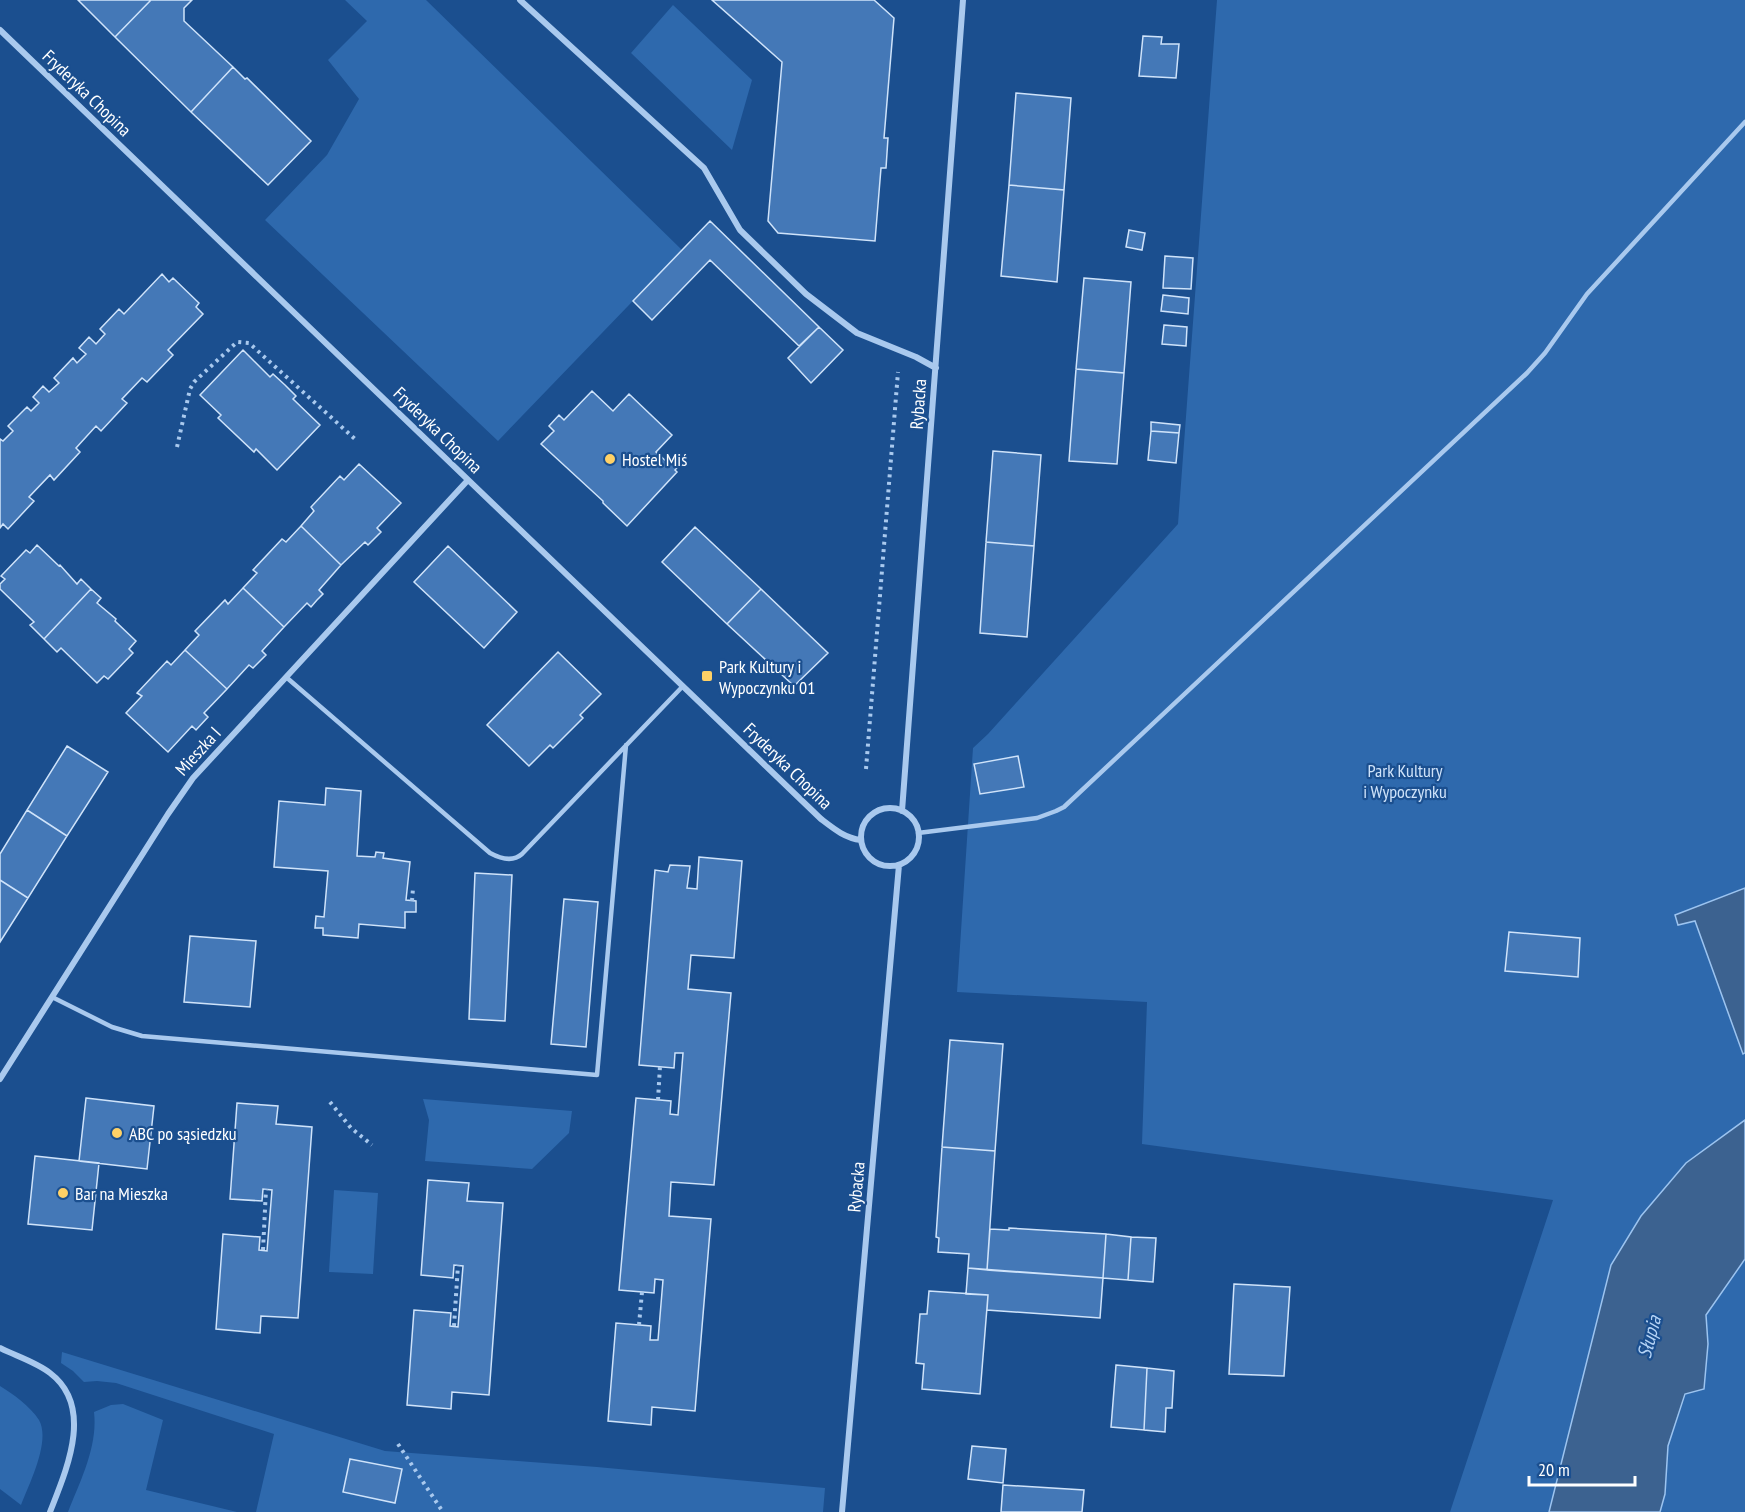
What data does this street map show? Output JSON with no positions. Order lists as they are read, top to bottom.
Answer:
{
  "streets": {
    "street": ["Fryderyka Chopina", "Rybacka", "Mieszka I"]
  },
  "crossings": [
    ["Fryderyka Chopina", "Rybacka"],
    ["Fryderyka Chopina", "Mieszka I"]
  ],
  "water": ["Słupia"],
  "parks": ["Park Kultury i Wypoczynku"],
  "places": {
    "other": ["Hostel Miś", "ABC po sąsiedzku", "Bar na Mieszka"],
    "transit": ["Park Kultury i Wypoczynku 01"]
  },
  "scale_bar": "20 m"
}
